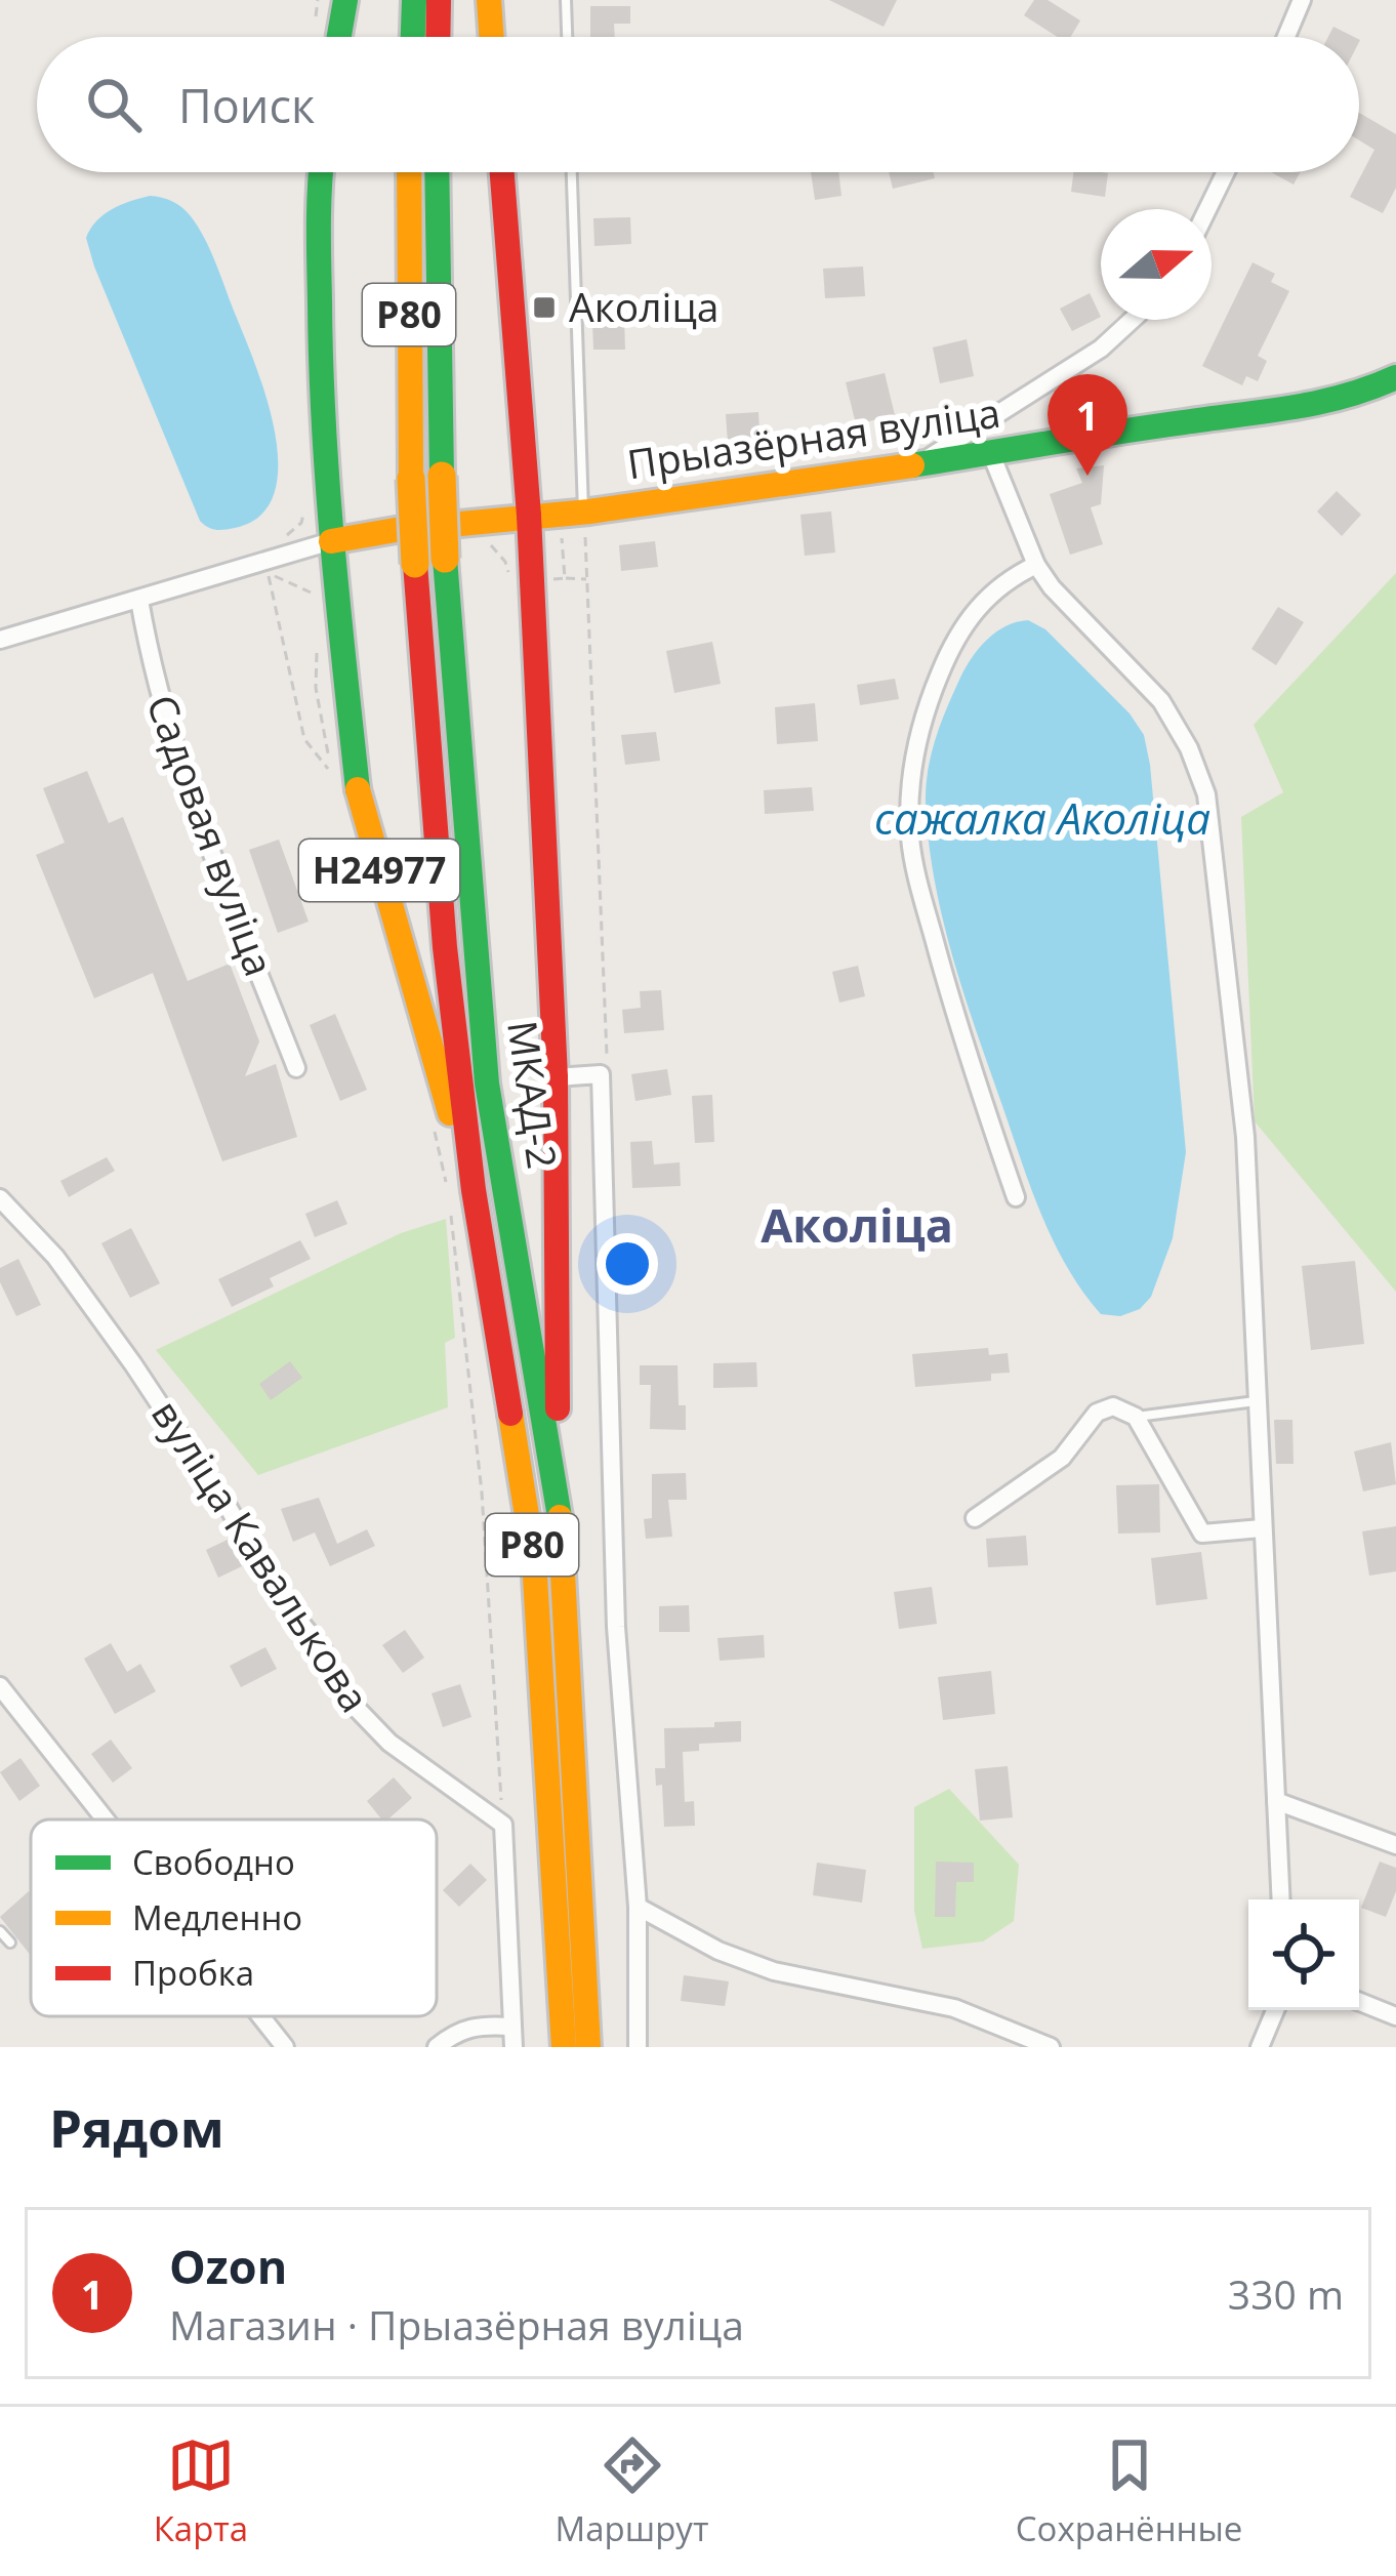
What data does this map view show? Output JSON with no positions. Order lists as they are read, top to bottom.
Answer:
{
  "streets": {
    "main road": [
      "Р80",
      "Прыазёрная вуліца",
      "Н24977",
      "МКАД-2"
    ],
    "street": ["Садовая вуліца", "вуліца Кавалькова"]
  },
  "crossings": [
    ["Р80", "Н24977"],
    ["Прыазёрная вуліца", "Н24977"]
  ],
  "districts": ["Аколіца"],
  "water": ["сажалка Аколіца"],
  "places": {
    "transit": ["Аколіца"]
  },
  "legend": ["Свободно", "Медленно", "Пробка"],
  "north": "right",
  "page": {
    "search": "Поиск",
    "pins": "1",
    "heading": "Рядом",
    "list": [
      {
        "mark": "1",
        "name": "Ozon",
        "note": "Магазин · Прыазёрная вуліца",
        "value": "330 m"
      }
    ],
    "nav": ["Карта", "Маршрут", "Сохранённые"]
  }
}
